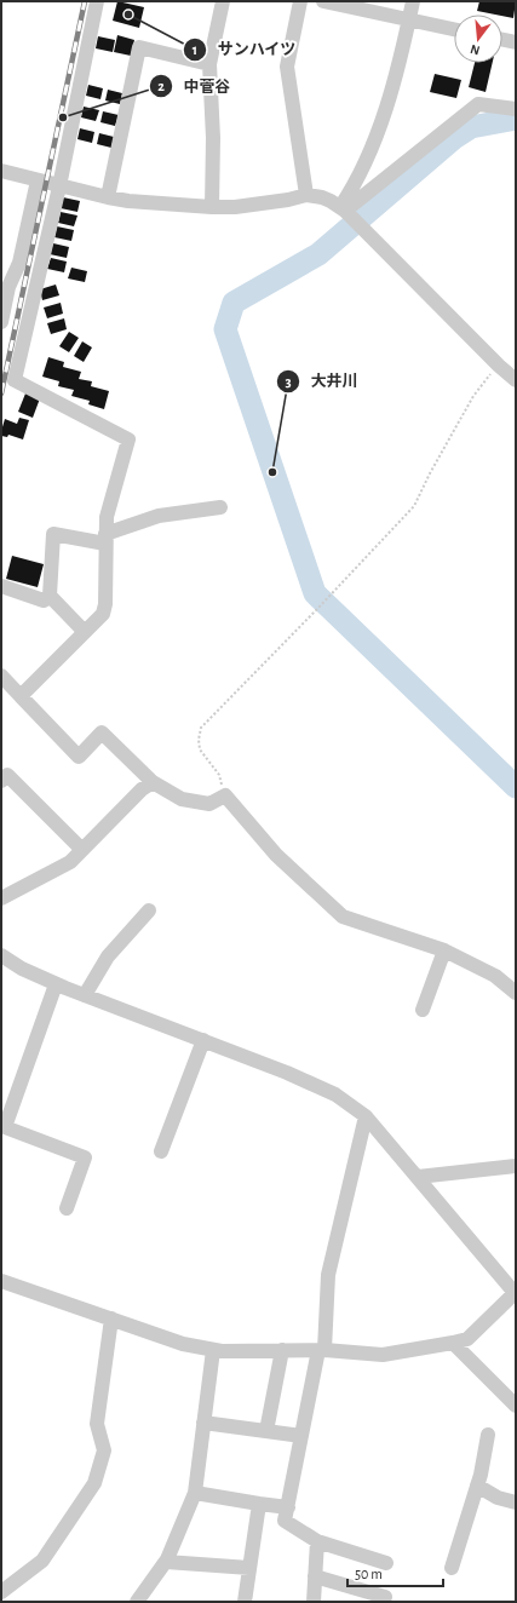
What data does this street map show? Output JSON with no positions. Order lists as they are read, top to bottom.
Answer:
{
  "places": ["サンハイツ", "中菅谷", "大井川"],
  "scale_bar": "50 m",
  "north": "bottom"
}
